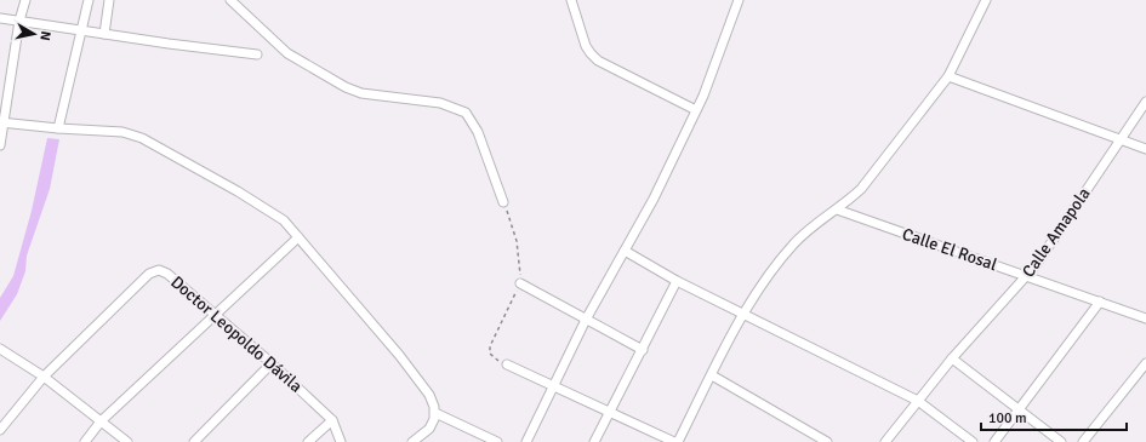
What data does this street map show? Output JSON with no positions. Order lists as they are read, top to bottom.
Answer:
{
  "streets": {
    "street": ["Calle Amapola", "Calle El Rosal", "Doctor Leopoldo Dávila"]
  },
  "crossings": [
    ["Calle Amapola", "Calle El Rosal"]
  ],
  "scale_bar": "100 m",
  "north": "right"
}
